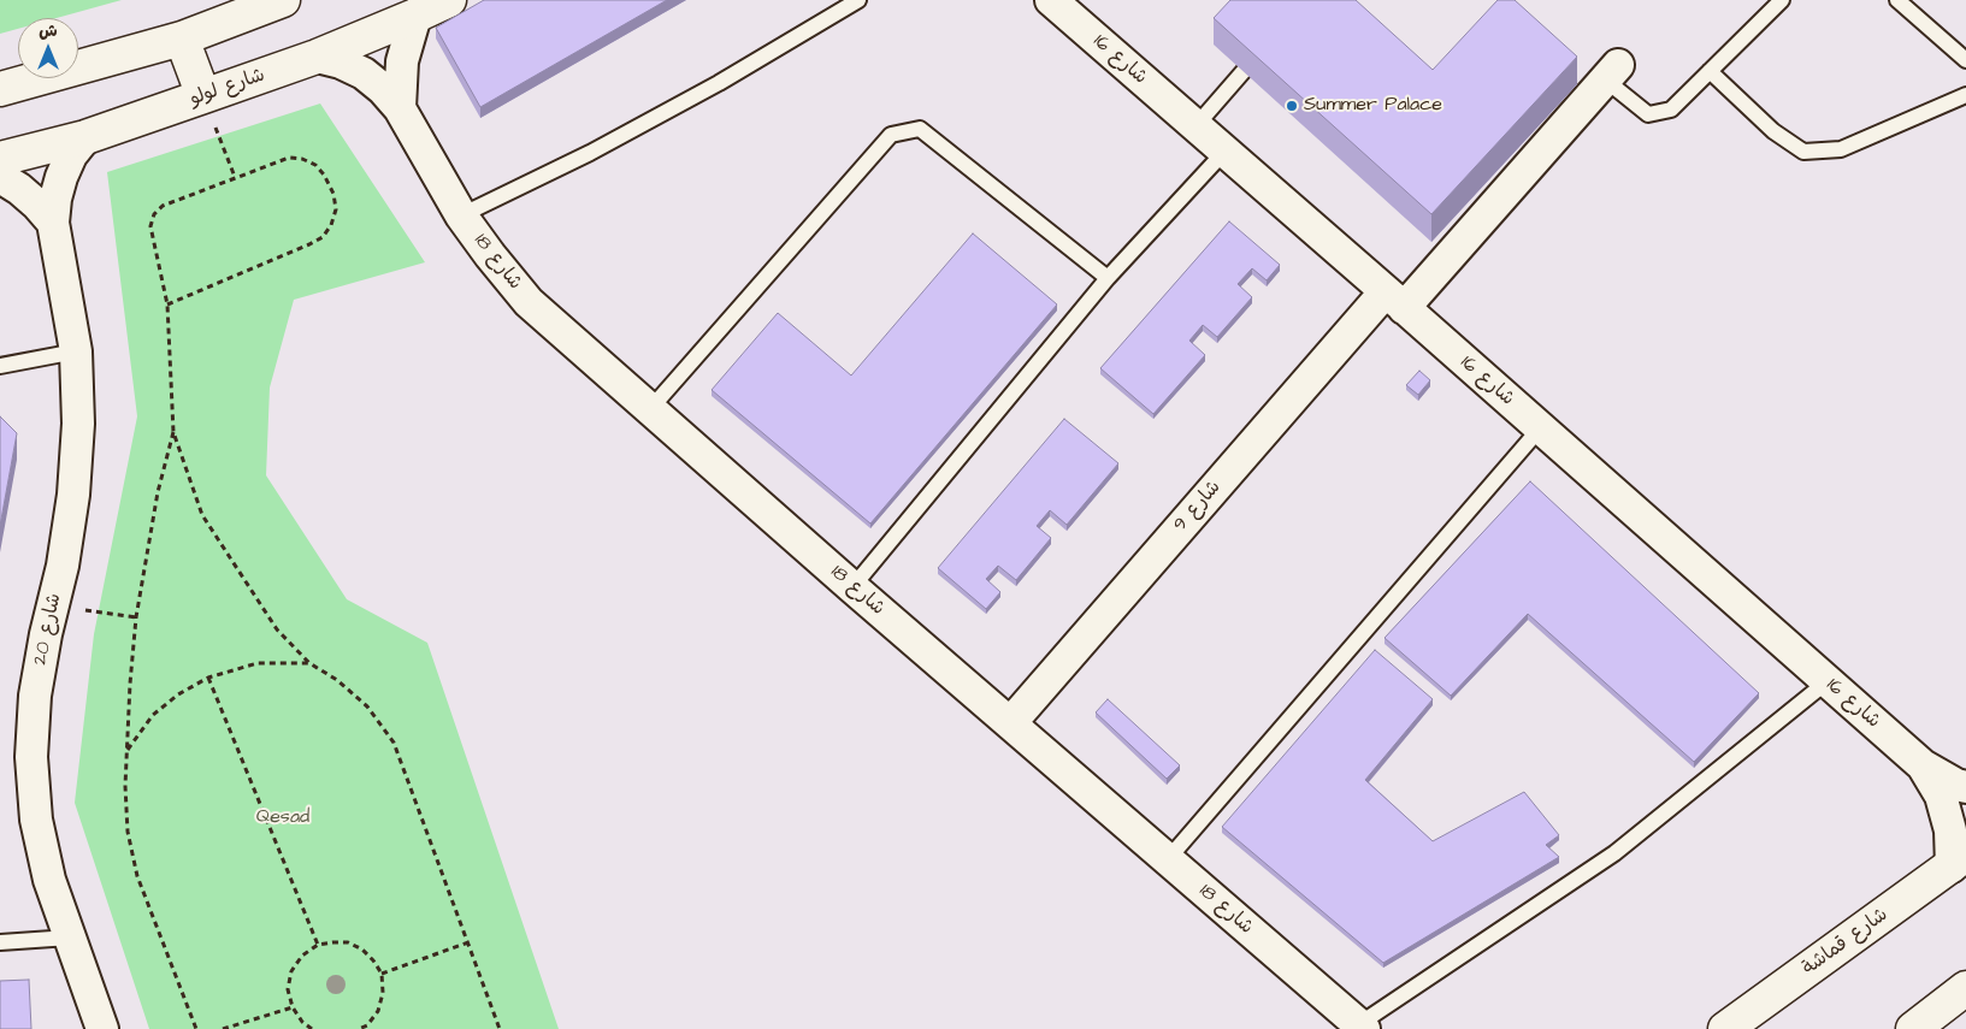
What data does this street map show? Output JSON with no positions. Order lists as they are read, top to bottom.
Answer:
{
  "streets": {
    "street": [
      "شارع 16",
      "شارع لولو",
      "شارع 18",
      "شارع 9",
      "شارع 20",
      "شارع قماشة"
    ]
  },
  "crossings": [
    ["شارع 16", "شارع 9"],
    ["شارع 16", "شارع قماشة"],
    ["شارع لولو", "شارع 18"],
    ["شارع لولو", "شارع 20"],
    ["شارع 18", "شارع 9"]
  ],
  "parks": ["Qesad"],
  "places": ["Summer Palace"],
  "north": "top"
}
